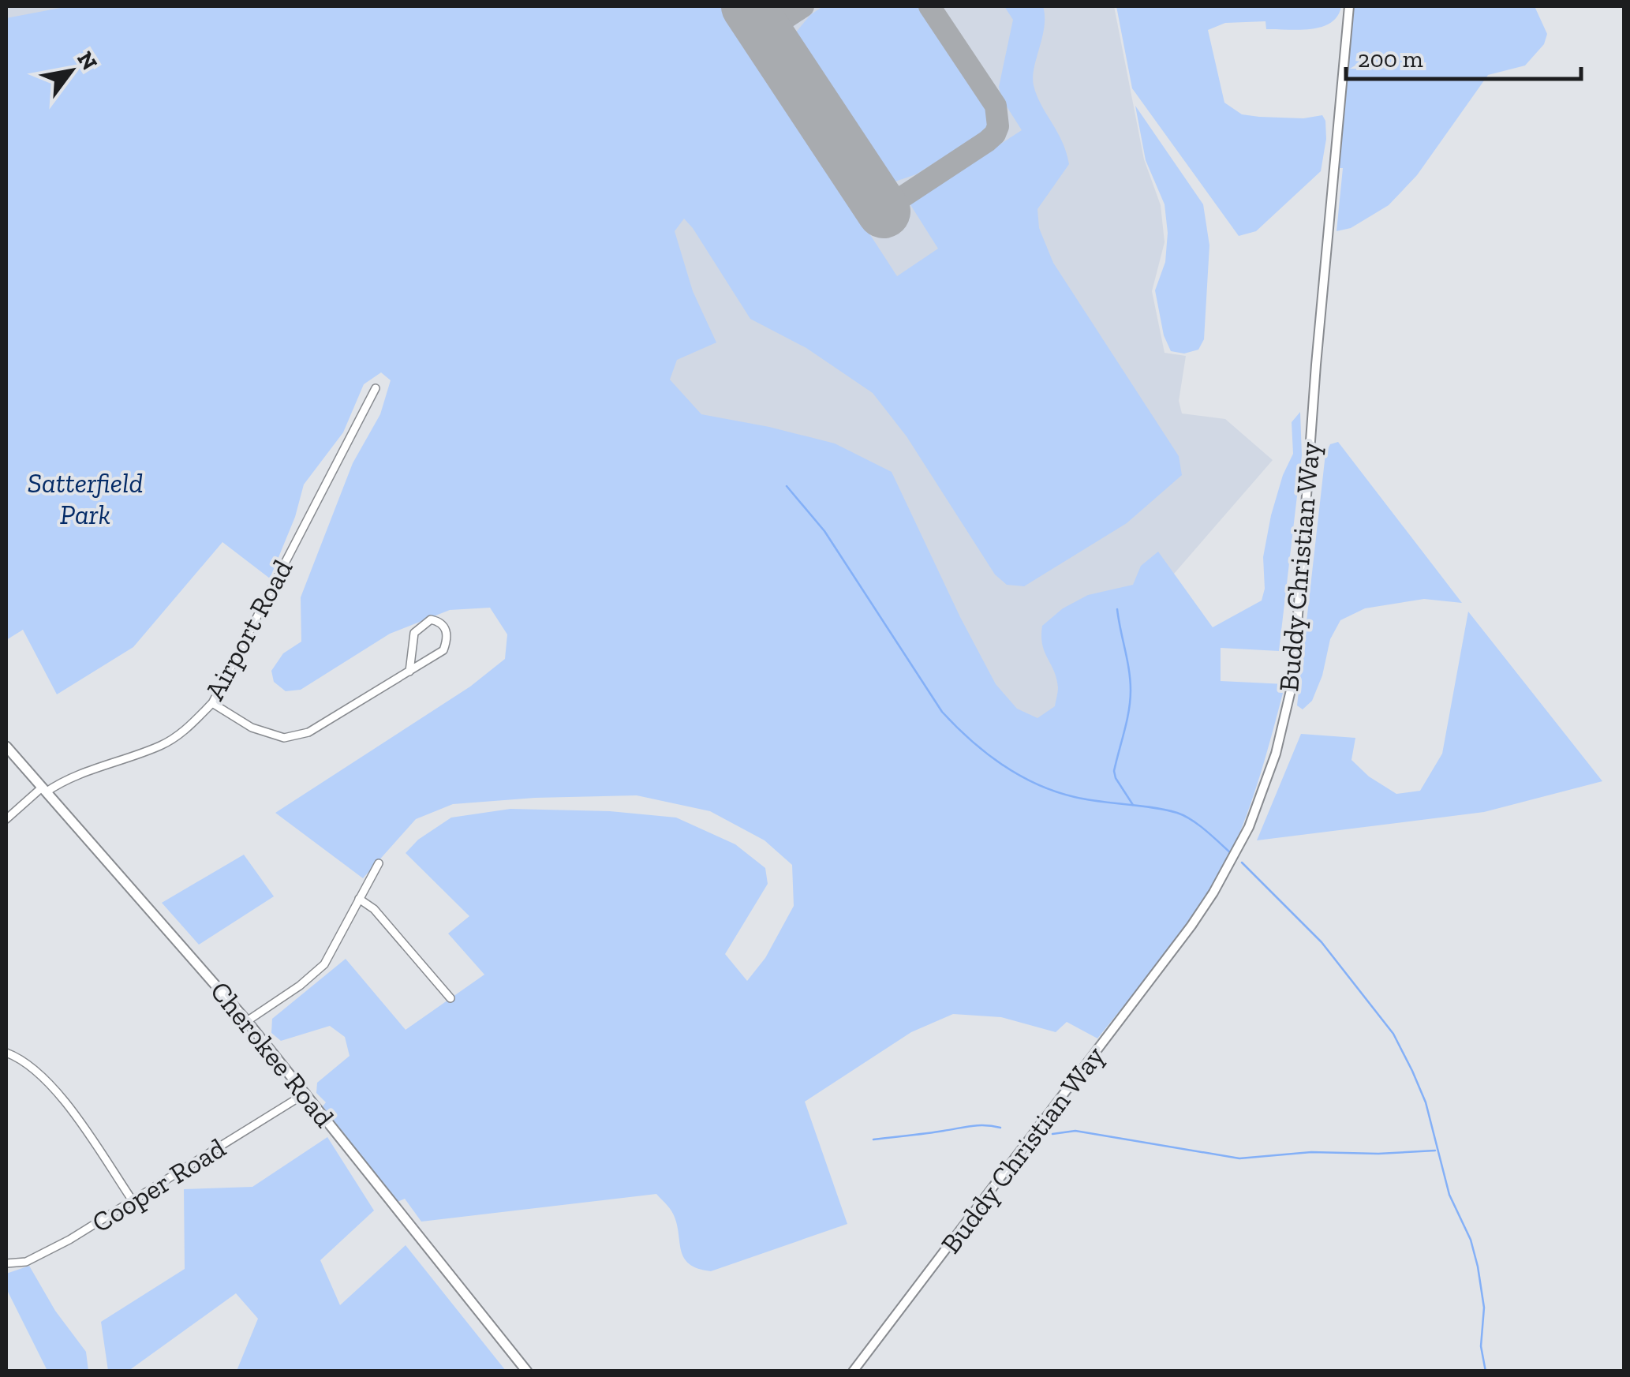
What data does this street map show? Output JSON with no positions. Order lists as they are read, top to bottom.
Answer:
{
  "streets": {
    "main road": ["Cherokee Road"],
    "street": ["Buddy Christian Way", "Airport Road", "Cooper Road"]
  },
  "crossings": [
    ["Airport Road", "Cherokee Road"],
    ["Cherokee Road", "Cooper Road"]
  ],
  "parks": ["Satterfield Park"],
  "scale_bar": "200 m",
  "north": "top right"
}
